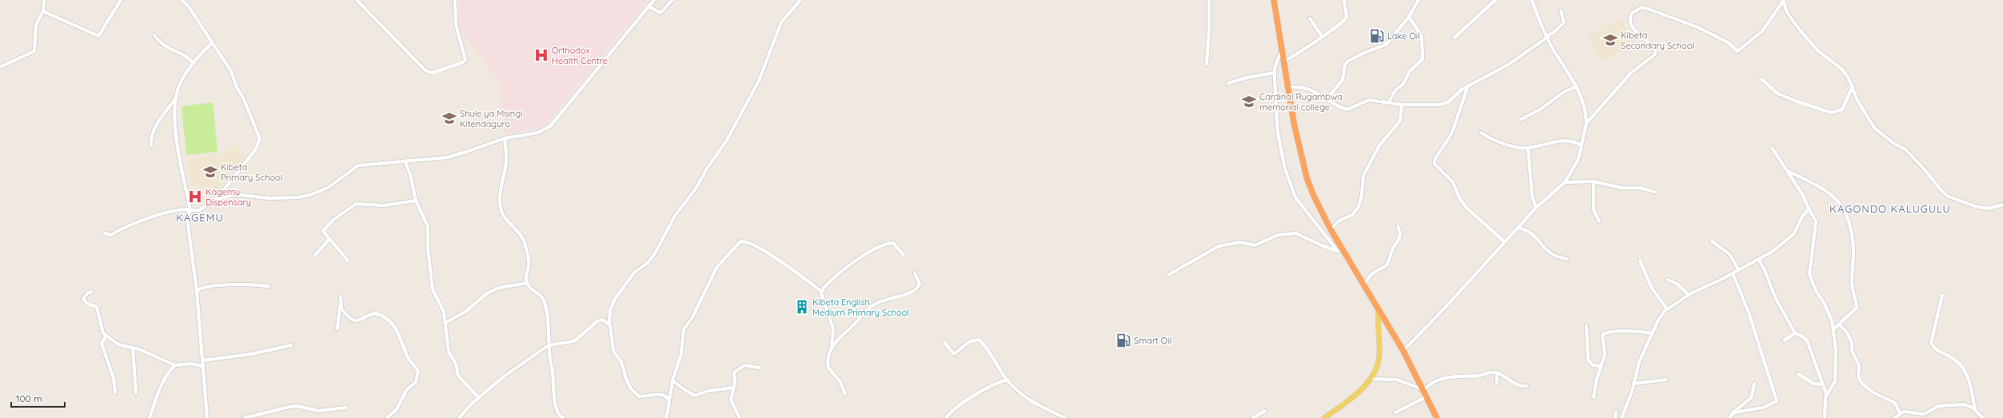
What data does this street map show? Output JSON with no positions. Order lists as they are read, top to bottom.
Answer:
{
  "districts": ["KAGONDO KALUGULU", "KAGEMU"],
  "places": {
    "fuel station": ["Lake Oil", "Smart Oil"],
    "school or university": [
      "Kibeta Secondary School",
      "Cardinal Rugambwa memorial college",
      "Shule ya Msingi Kitendaguro",
      "Kibeta Primary School"
    ],
    "hospital": ["Orthodox Health Centre", "Kagemu Dispensary"],
    "building": ["Kibeta English Medium Primary School"]
  },
  "scale_bar": "100 m"
}
